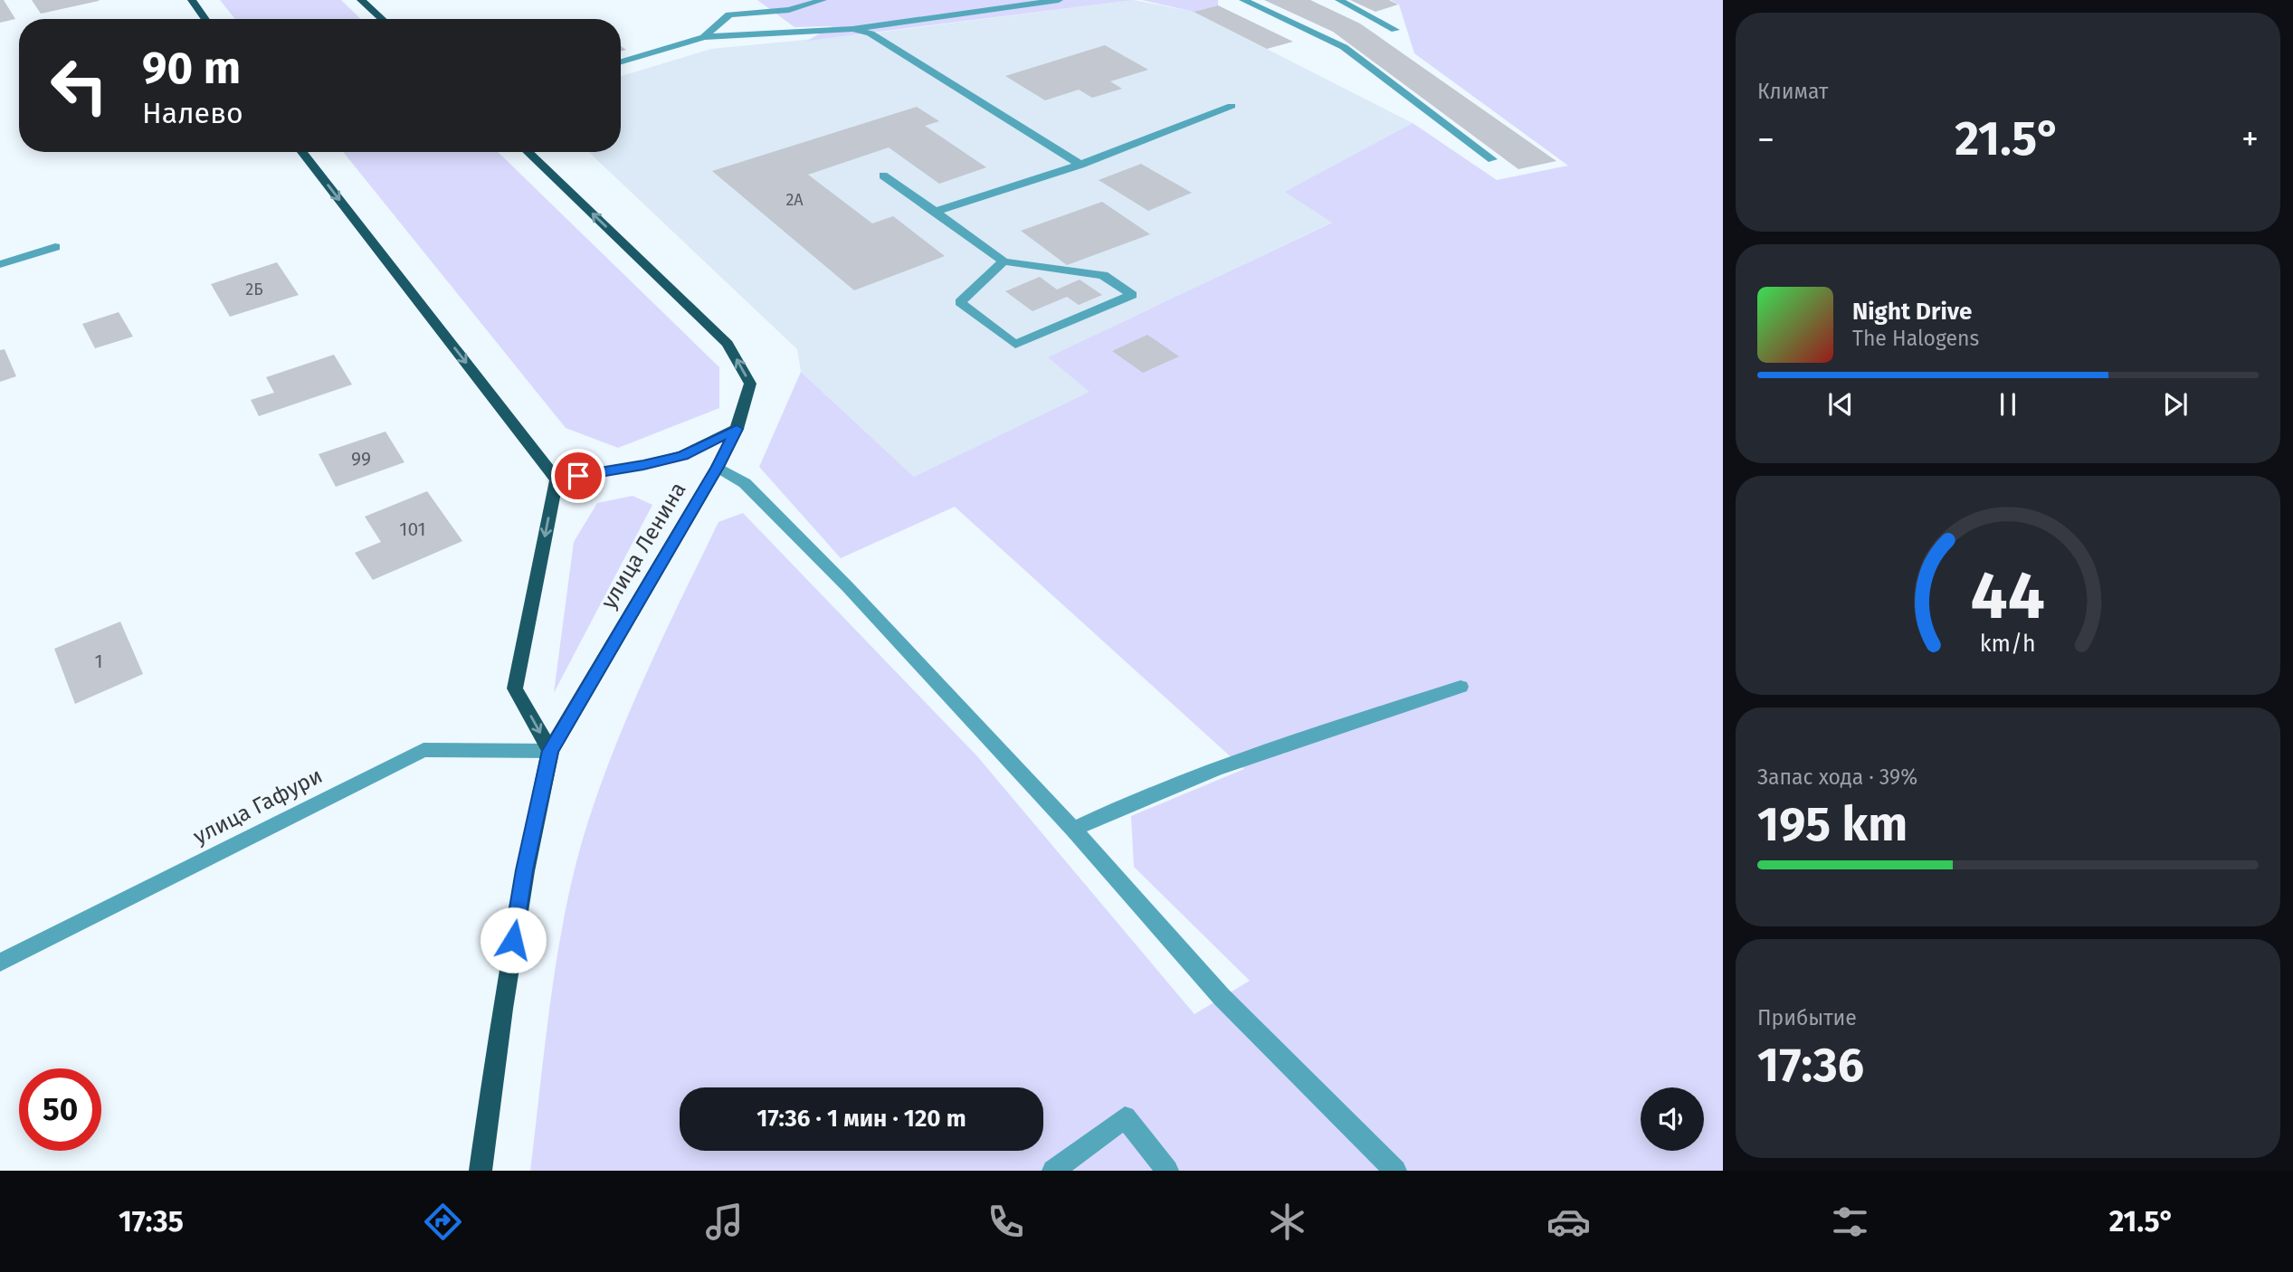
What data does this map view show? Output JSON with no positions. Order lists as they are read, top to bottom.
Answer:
{
  "streets": {
    "main road": ["улица Ленина"],
    "street": ["улица Гафури"]
  },
  "crossings": [
    ["улица Ленина", "улица Гафури"]
  ],
  "house_numbers": [
    "2А",
    "2Б",
    "99",
    "101",
    "1"
  ],
  "page": {
    "tile": [
      "Климат",
      ["Запас хода · 39%", "195 km"],
      ["Прибытие", "17:36"]
    ],
    "turn": ["90 m", "Налево"],
    "heat": ["−", "21.5°", "+"],
    "song": ["Night Drive", "The Halogens"],
    "limit": "50",
    "trip": "17:36 · 1 мин · 120 m",
    "tabs": ["17:35", "21.5°"],
    "gauge": ["44", "km/h"]
  }
}
